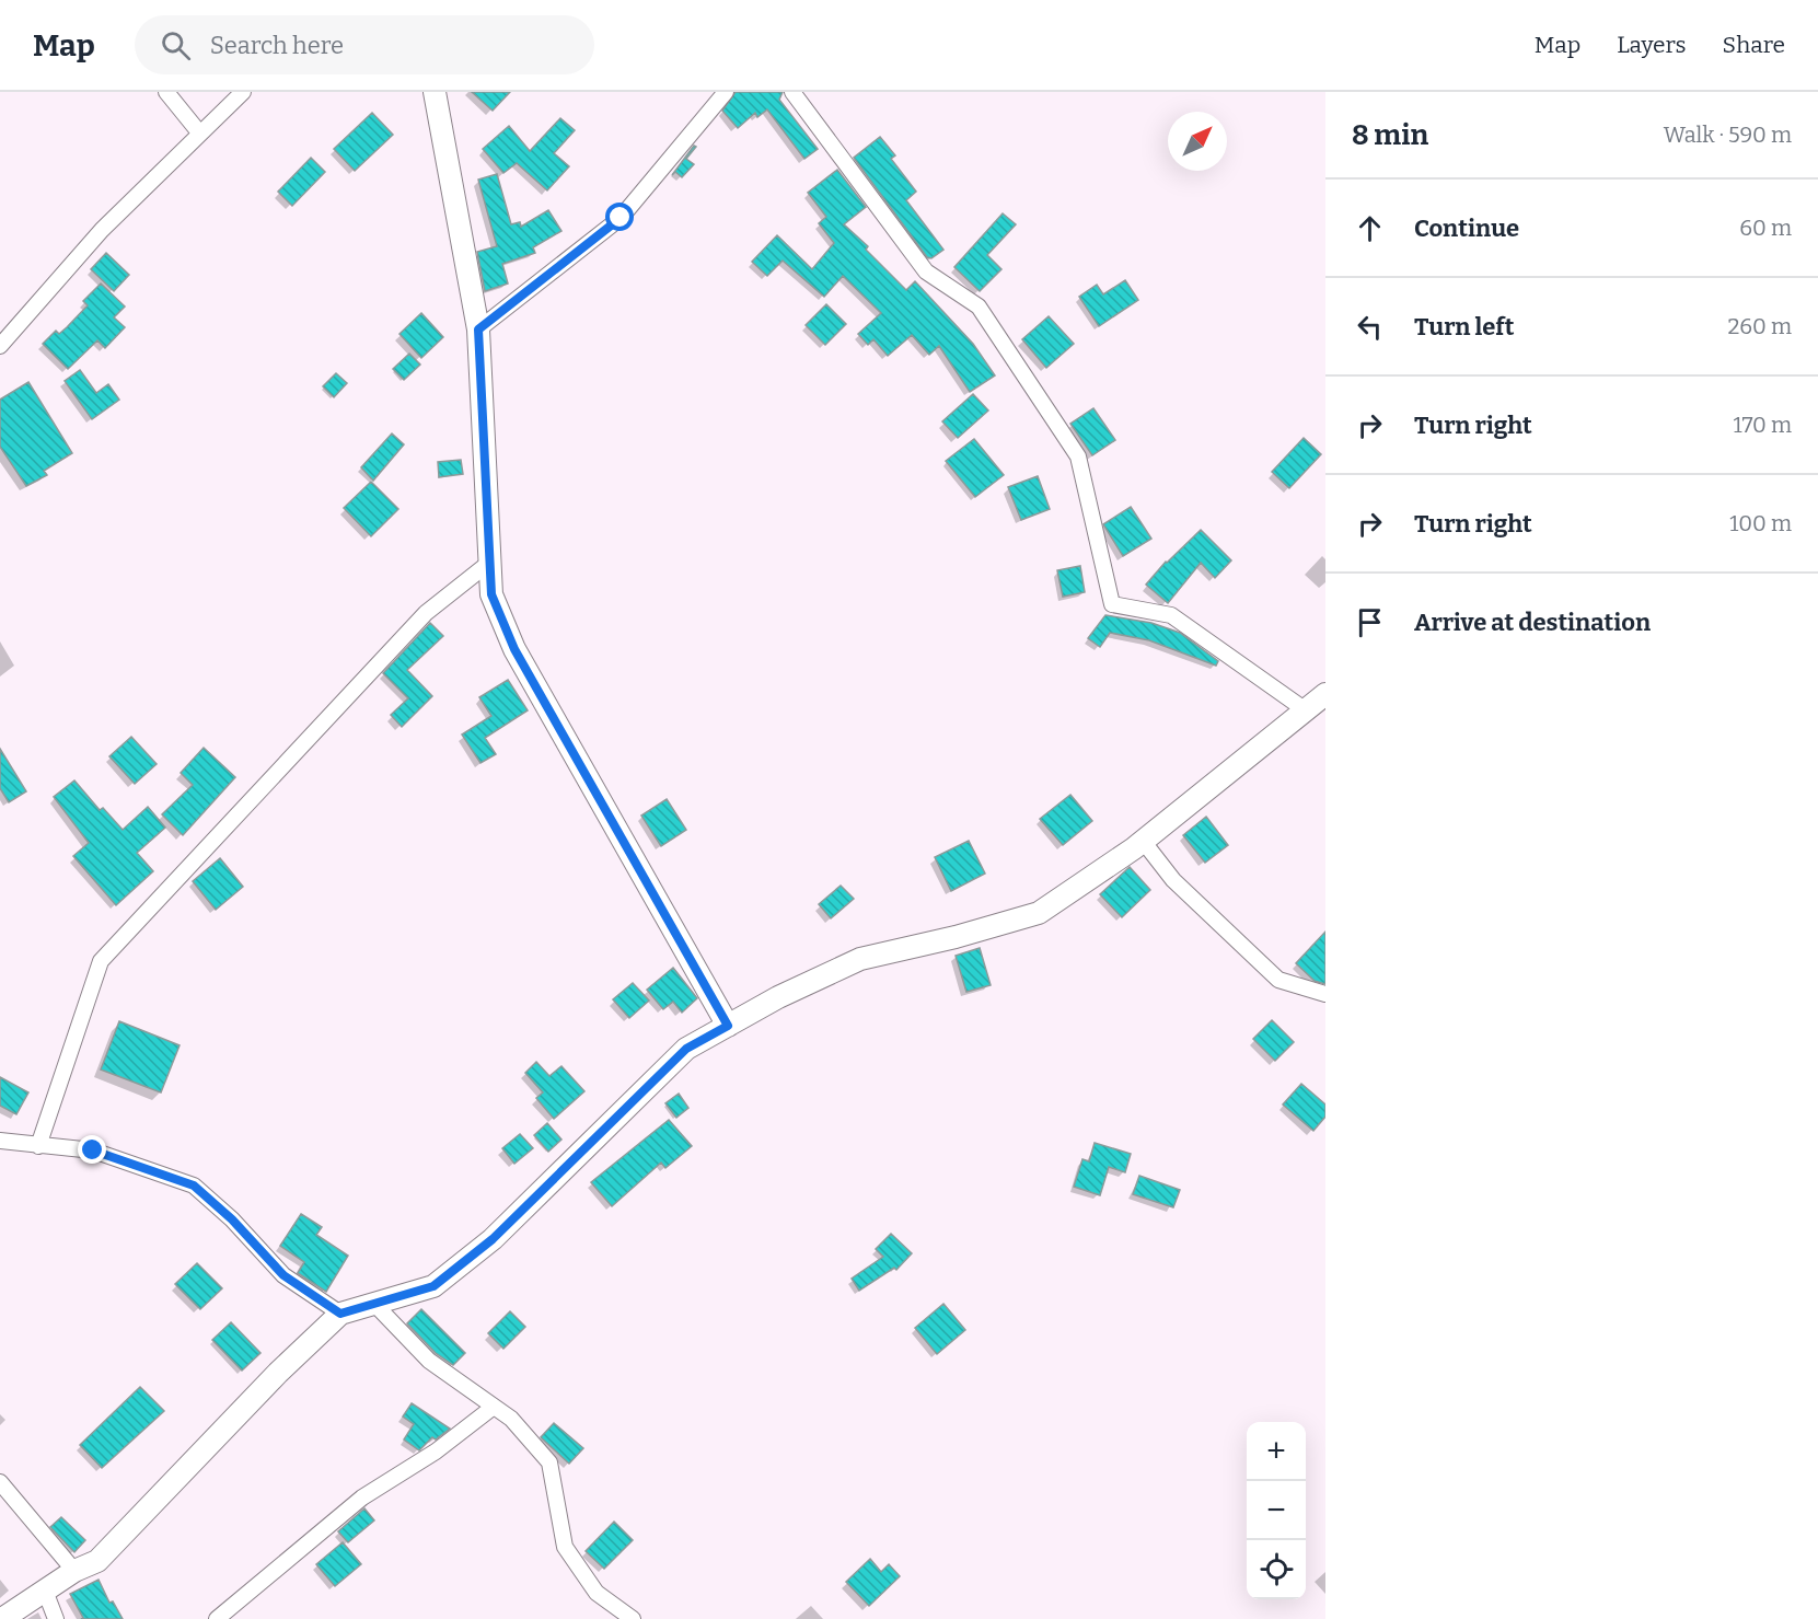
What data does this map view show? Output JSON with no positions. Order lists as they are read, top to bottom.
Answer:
{
  "north": "top right",
  "page": {
    "header": "Map",
    "search": "Search here",
    "nav": ["Map", "Layers", "Share"],
    "heading": ["8 min", "Walk · 590 m"],
    "list": [
      ["Continue", "60 m"],
      ["Turn left", "260 m"],
      ["Turn right", "170 m"],
      ["Turn right", "100 m"],
      "Arrive at destination"
    ],
    "map_buttons": ["+", "−"]
  }
}
